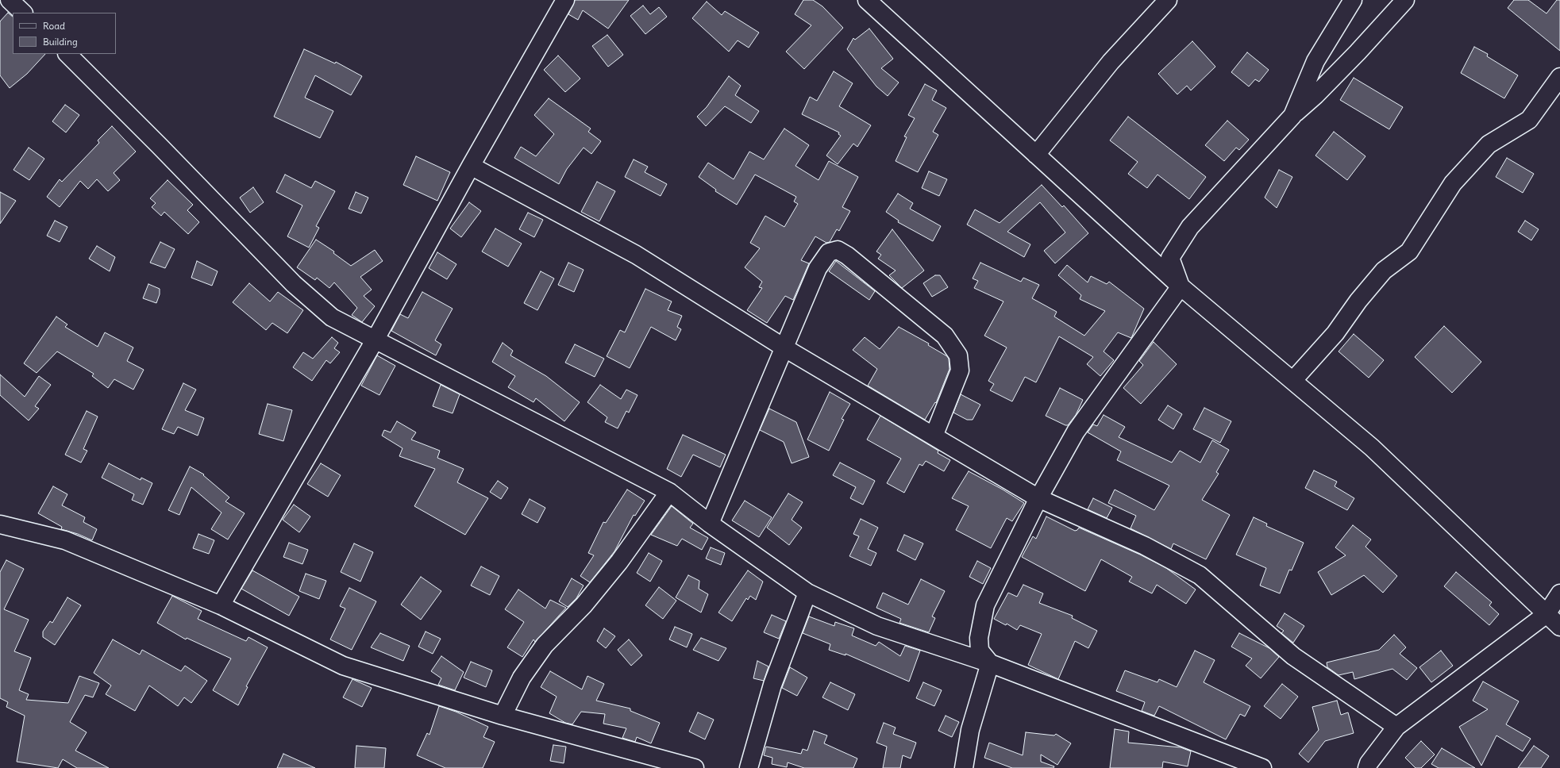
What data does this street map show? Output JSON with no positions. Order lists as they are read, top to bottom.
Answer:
{
  "legend": ["Road", "Building"]
}
